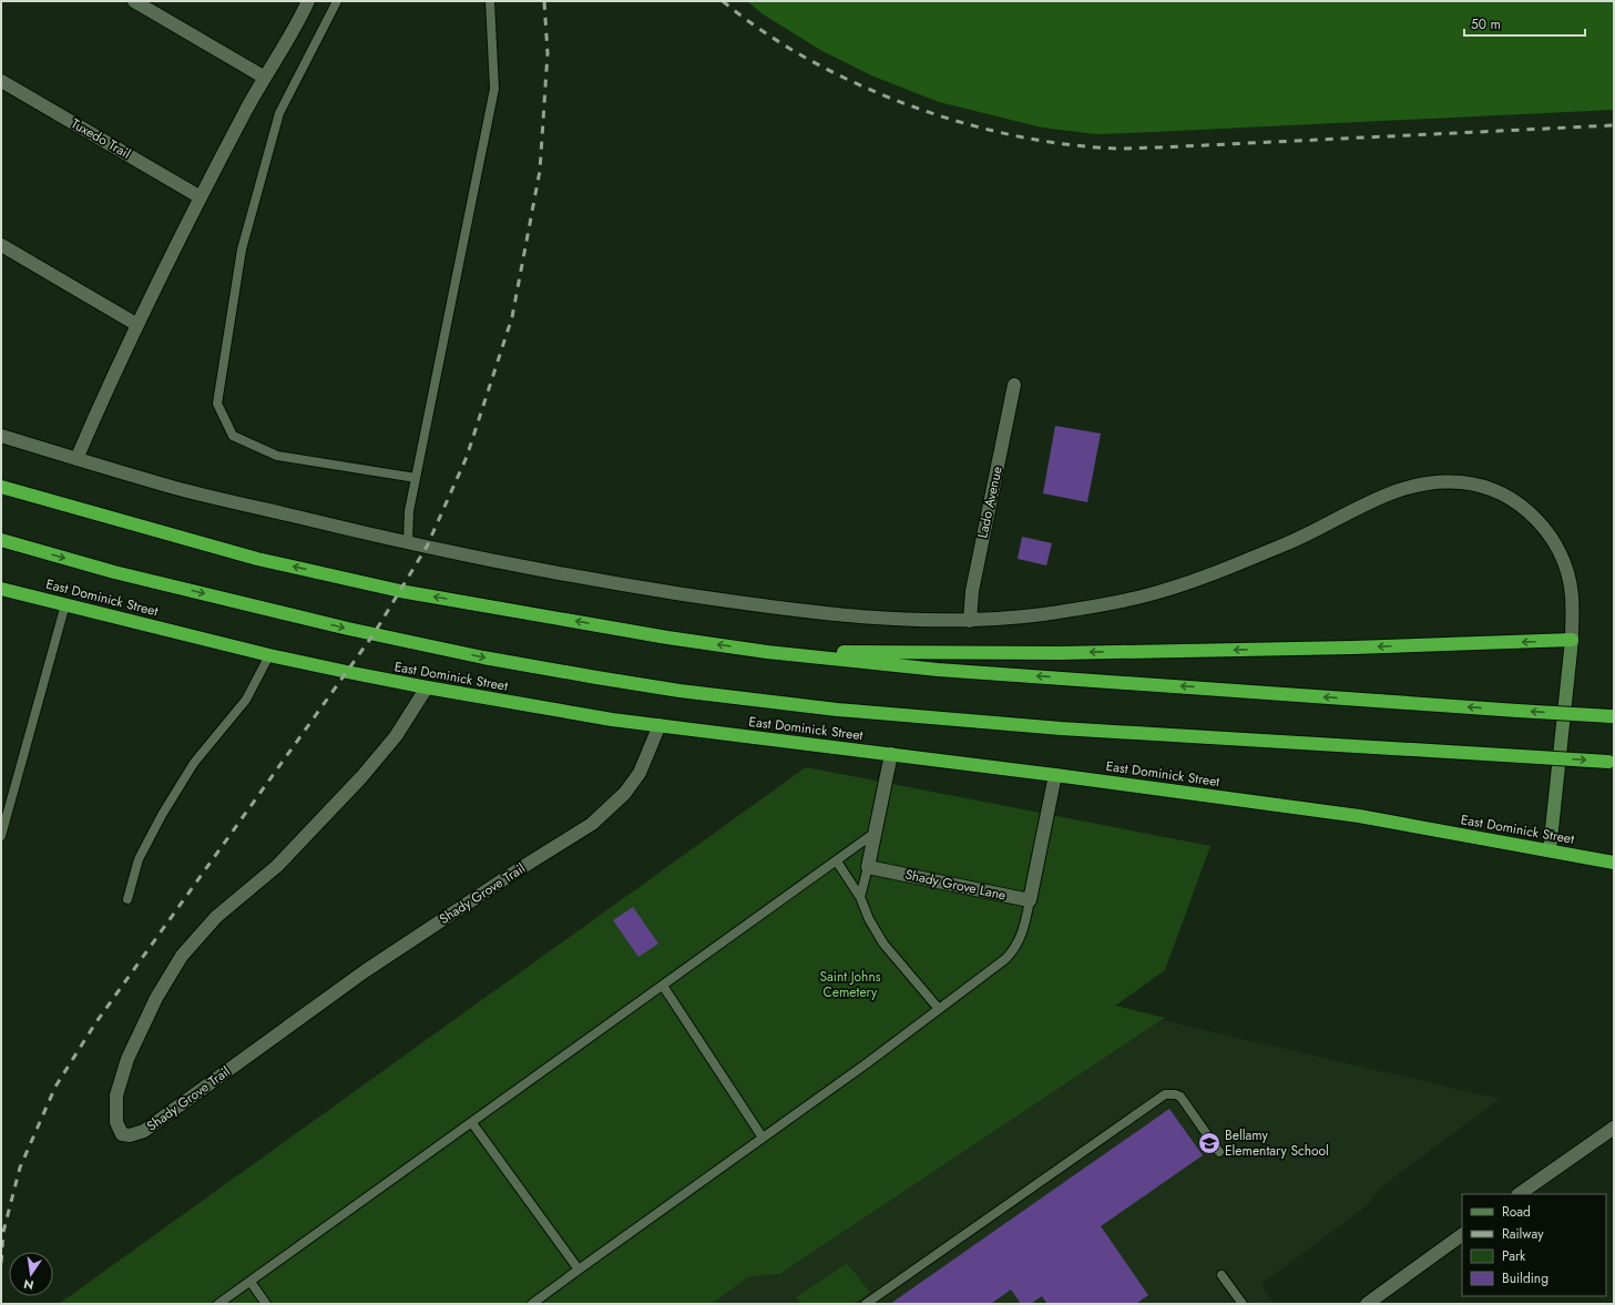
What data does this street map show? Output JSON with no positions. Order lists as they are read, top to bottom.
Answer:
{
  "streets": {
    "highway": ["East Dominick Street"],
    "street": [
      "Tuxedo Trail",
      "Lado Avenue",
      "Shady Grove Lane",
      "Shady Grove Trail"
    ]
  },
  "crossings": [
    ["East Dominick Street", "Shady Grove Trail"]
  ],
  "parks": ["Saint Johns Cemetery"],
  "places": {
    "school or university": ["Bellamy Elementary School"]
  },
  "legend": [
    "Road",
    "Railway",
    "Park",
    "Building"
  ],
  "scale_bar": "50 m",
  "north": "bottom"
}
